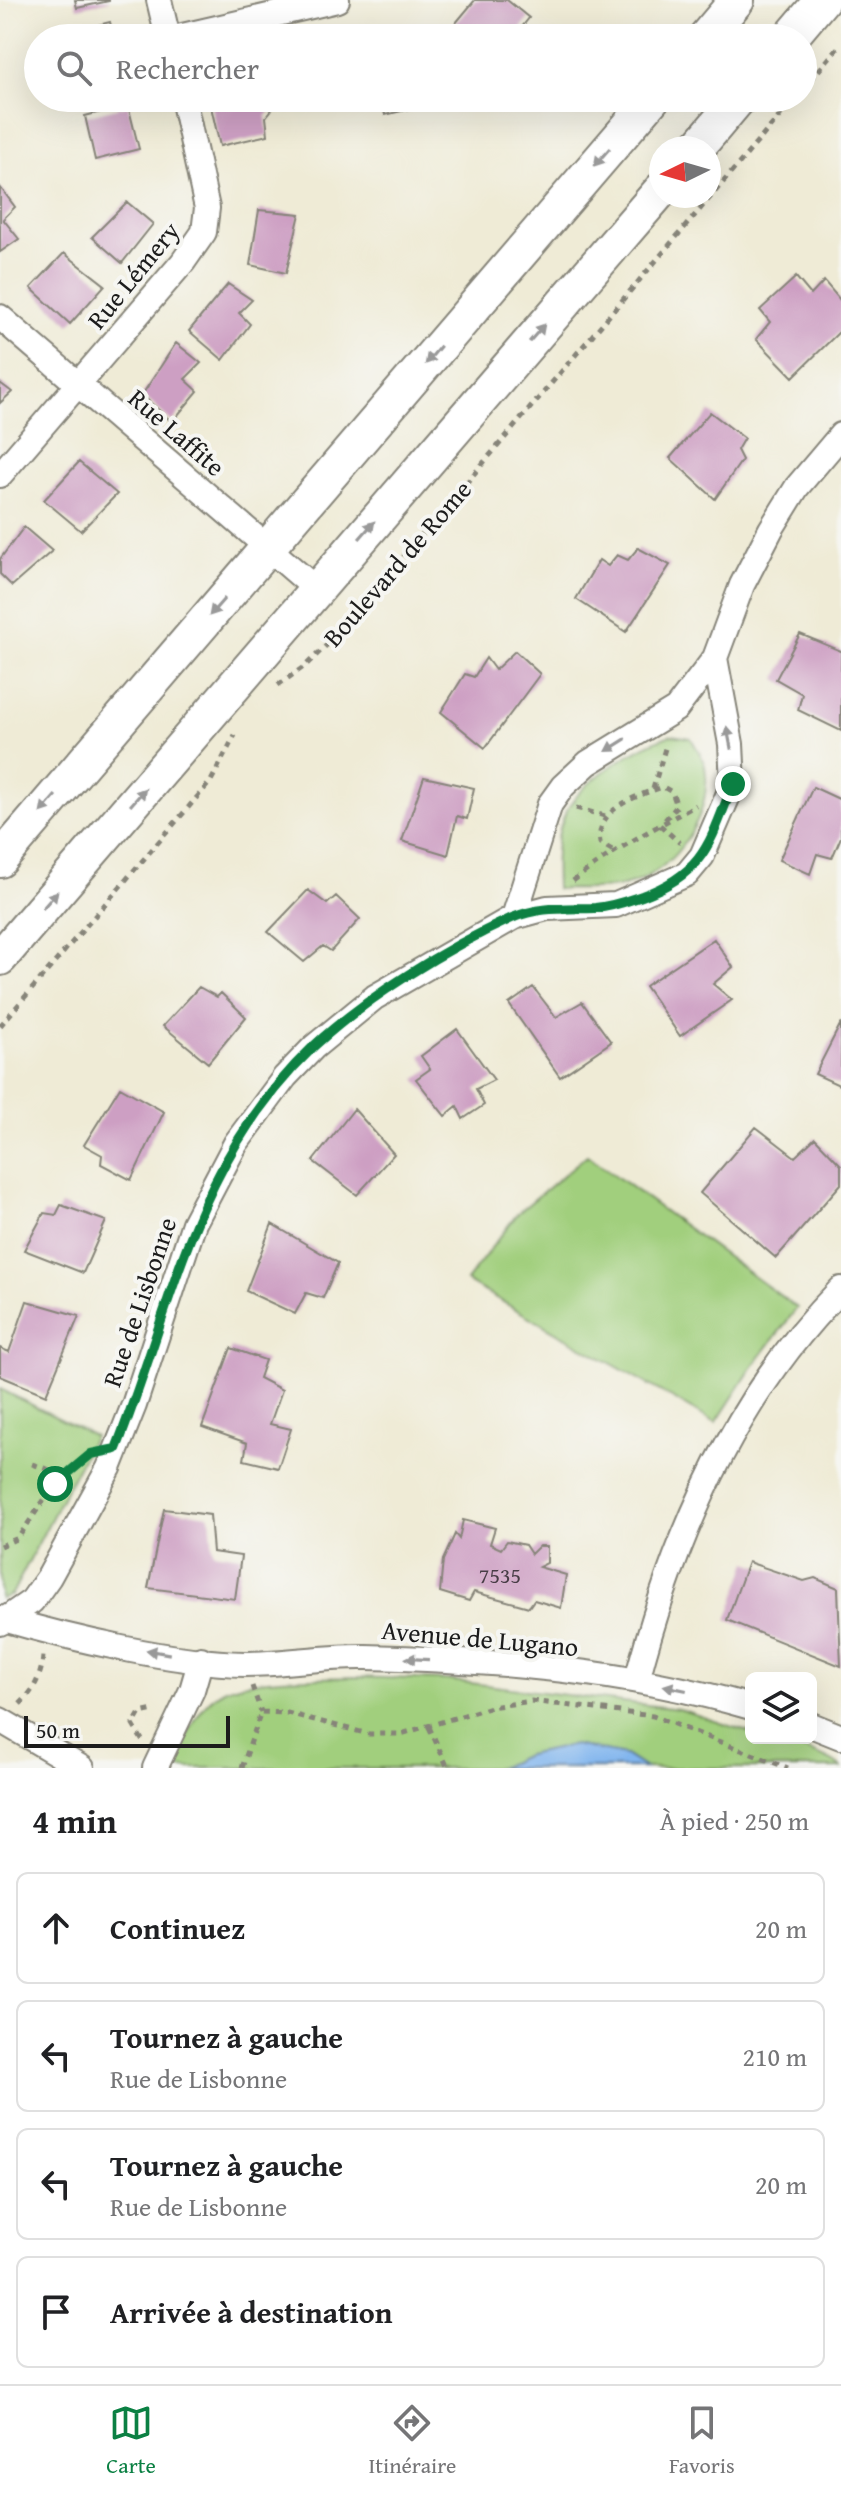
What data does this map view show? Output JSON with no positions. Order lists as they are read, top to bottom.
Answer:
{
  "streets": {
    "main road": ["Boulevard de Rome"],
    "street": [
      "Rue Lémery",
      "Rue Laffite",
      "Rue de Lisbonne",
      "Avenue de Lugano"
    ]
  },
  "crossings": [
    ["Rue Lémery", "Rue Laffite"],
    ["Rue Laffite", "Boulevard de Rome"],
    ["Rue de Lisbonne", "Avenue de Lugano"]
  ],
  "one_way": ["Avenue de Lugano"],
  "house_numbers": ["7535"],
  "scale_bar": "50 m",
  "north": "left",
  "page": {
    "search": "Rechercher",
    "scale": "50 m",
    "heading": ["4 min", "À pied · 250 m"],
    "list": [
      ["Continuez", "20 m"],
      ["Tournez à gauche", "Rue de Lisbonne", "210 m"],
      ["Tournez à gauche", "Rue de Lisbonne", "20 m"],
      "Arrivée à destination"
    ],
    "nav": ["Carte", "Itinéraire", "Favoris"]
  }
}
